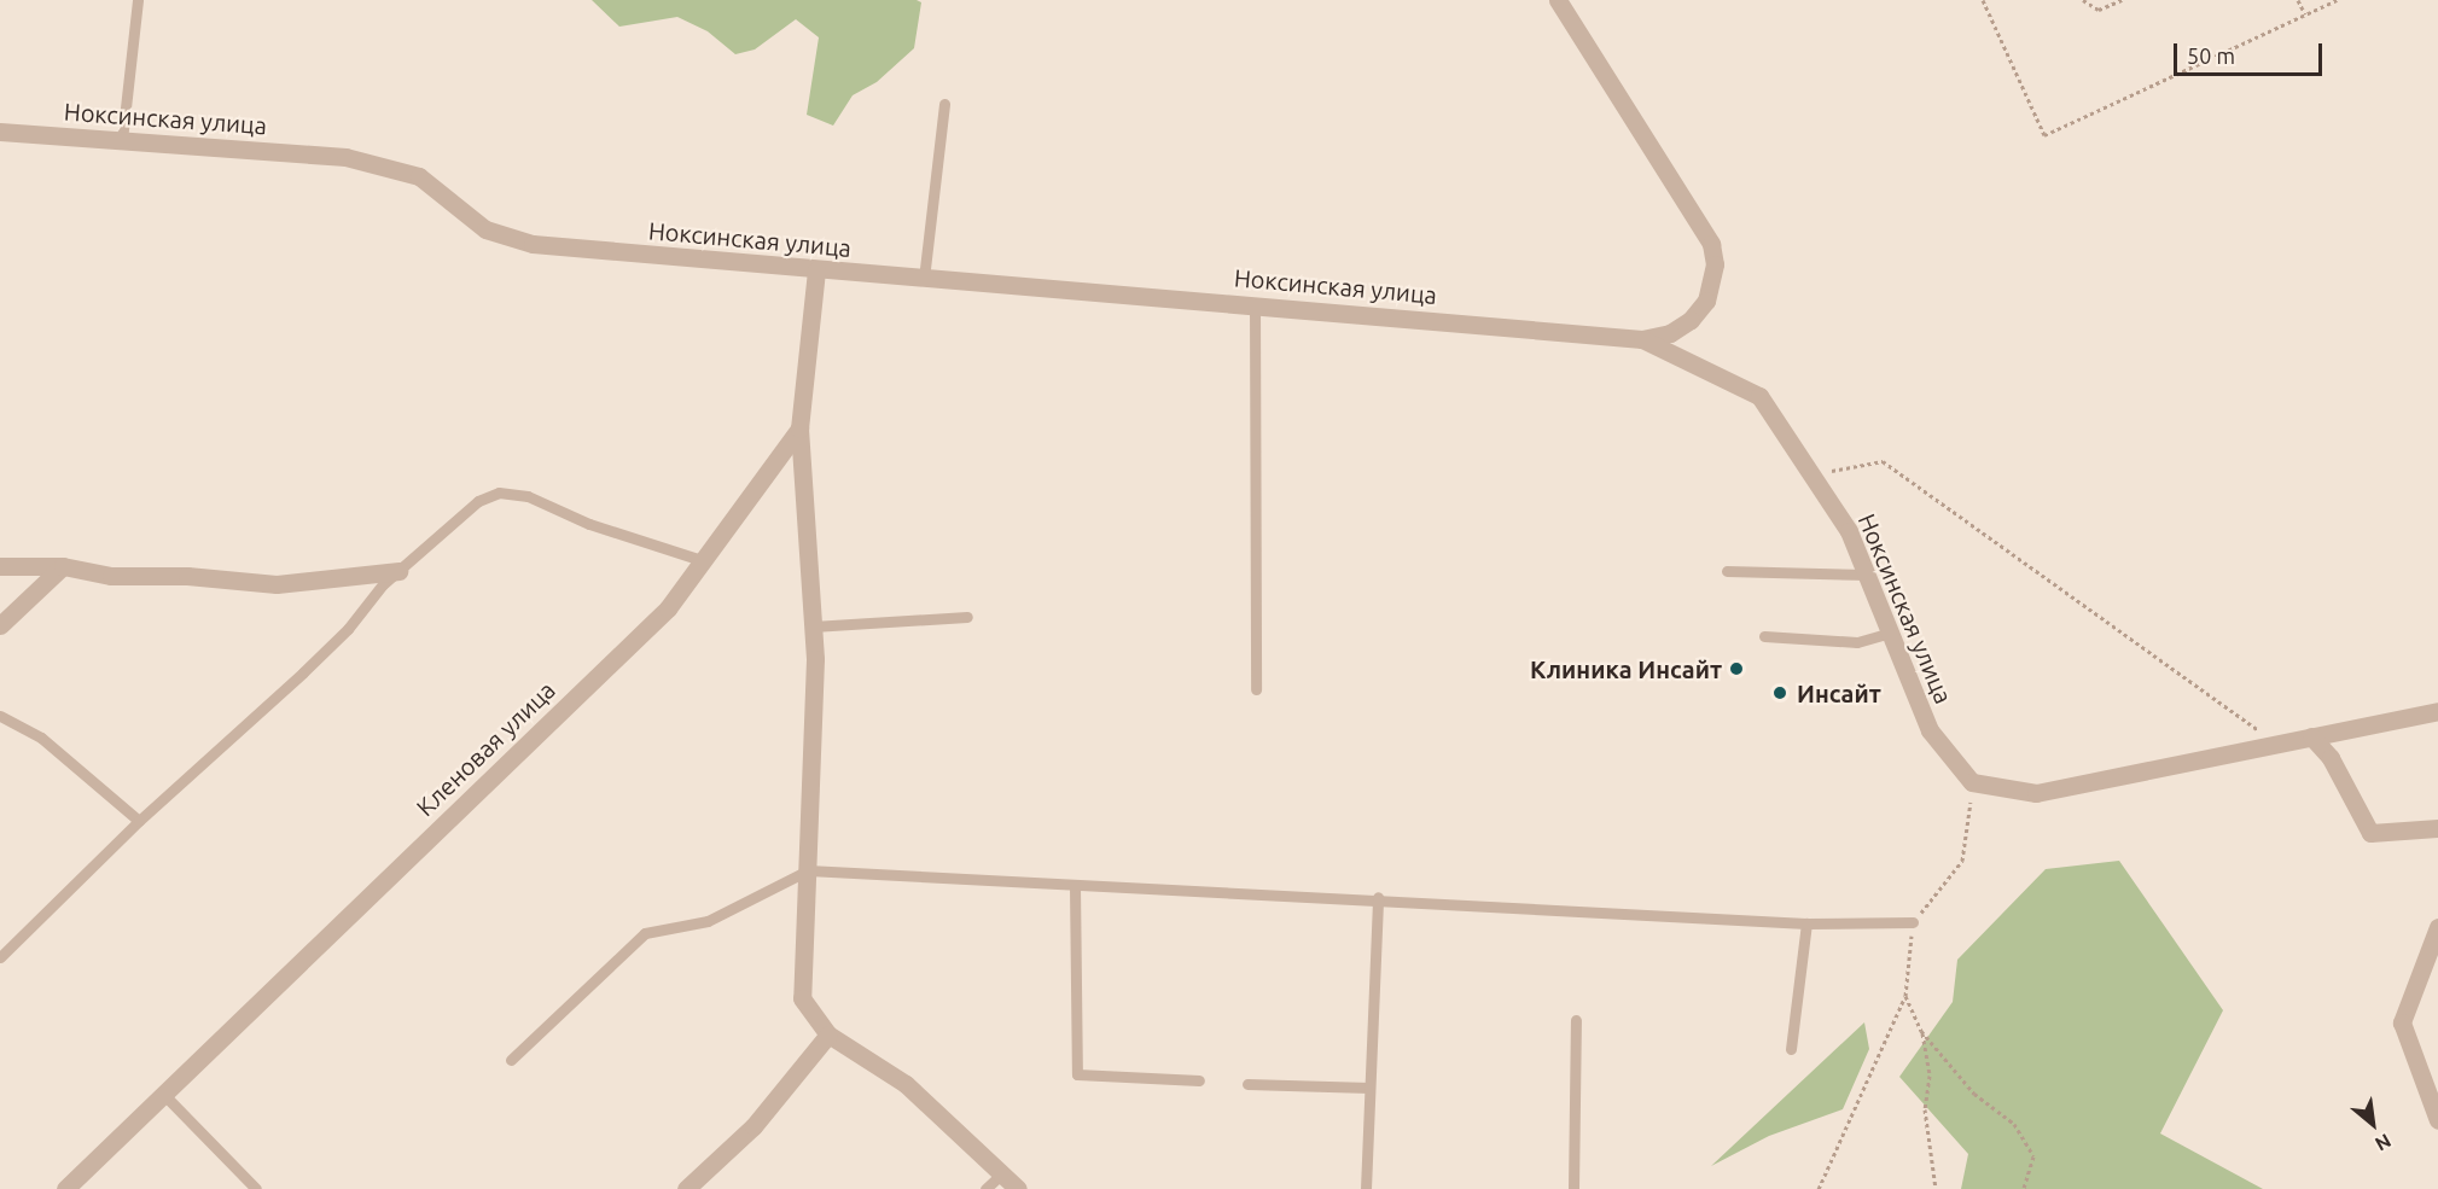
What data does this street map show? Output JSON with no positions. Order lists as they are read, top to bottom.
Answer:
{
  "streets": {
    "street": ["Ноксинская улица", "Кленовая улица"]
  },
  "places": ["Клиника Инсайт", "Инсайт"],
  "scale_bar": "50 m",
  "north": "bottom right"
}
